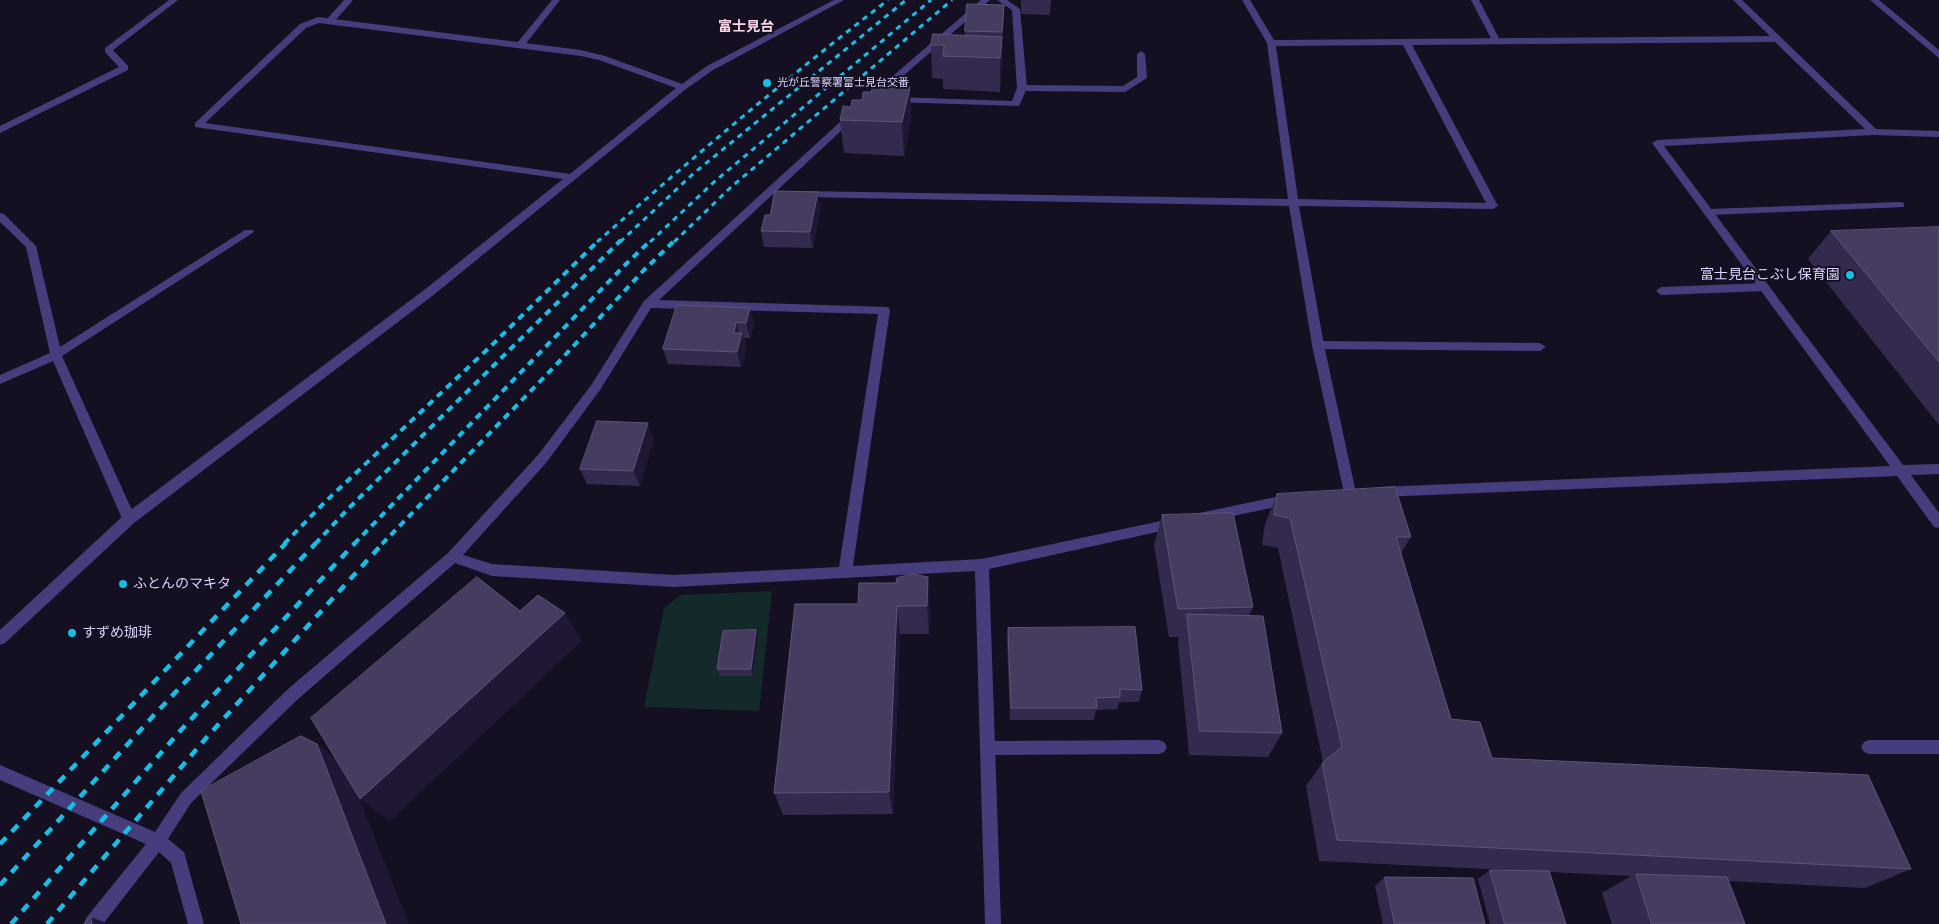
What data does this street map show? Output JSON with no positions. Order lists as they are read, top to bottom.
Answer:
{
  "districts": ["富士見台"],
  "places": [
    "光が丘警察署富士見台交番",
    "富士見台こぶし保育園",
    "ふとんのマキタ",
    "すずめ珈琲"
  ]
}
